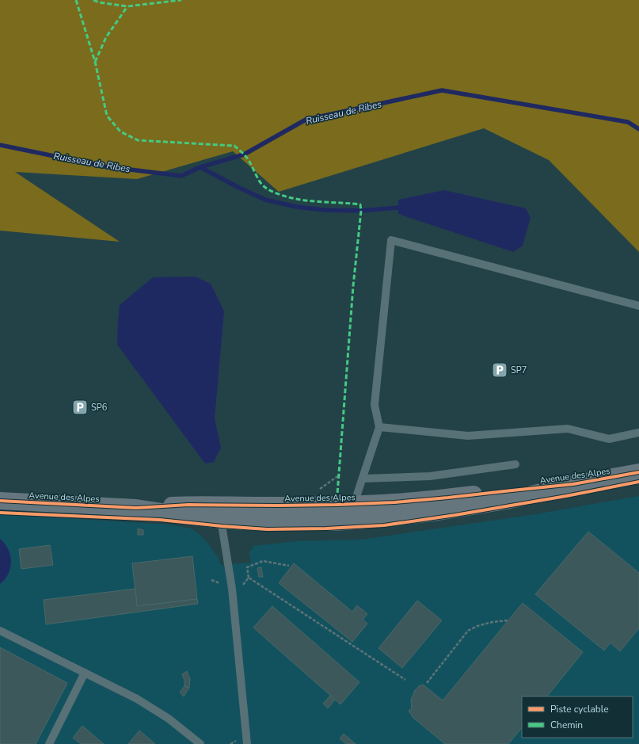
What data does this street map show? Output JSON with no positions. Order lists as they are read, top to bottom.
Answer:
{
  "streets": {
    "main road": ["Avenue des Alpes"]
  },
  "water": ["Ruisseau de Ribes"],
  "places": {
    "parking": ["SP7", "SP6"]
  },
  "legend": ["Piste cyclable", "Chemin"]
}
